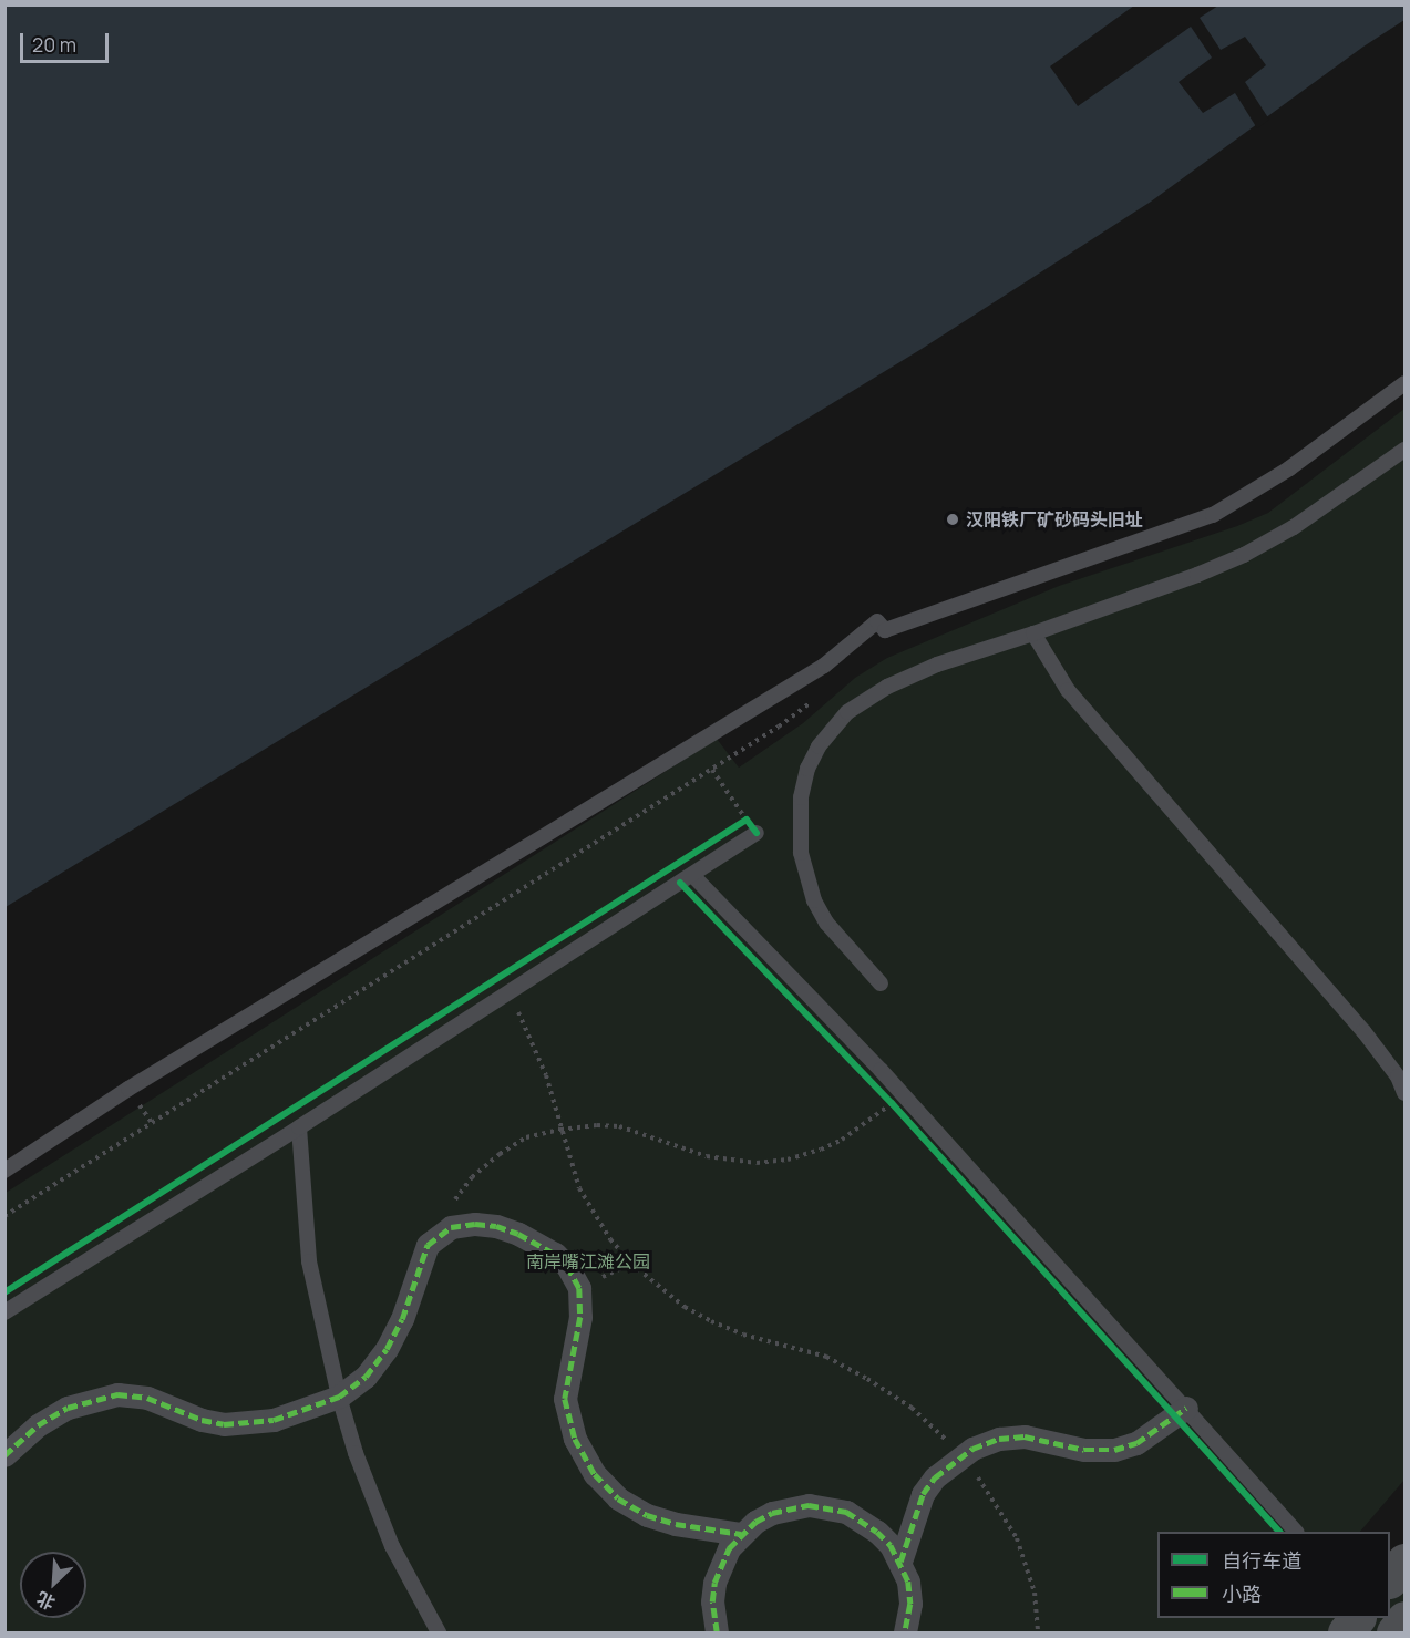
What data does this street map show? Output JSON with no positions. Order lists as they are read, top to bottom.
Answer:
{
  "parks": ["南岸嘴江滩公园"],
  "places": ["汉阳铁厂矿砂码头旧址"],
  "legend": ["自行车道", "小路"],
  "scale_bar": "20 m",
  "north": "bottom left"
}
